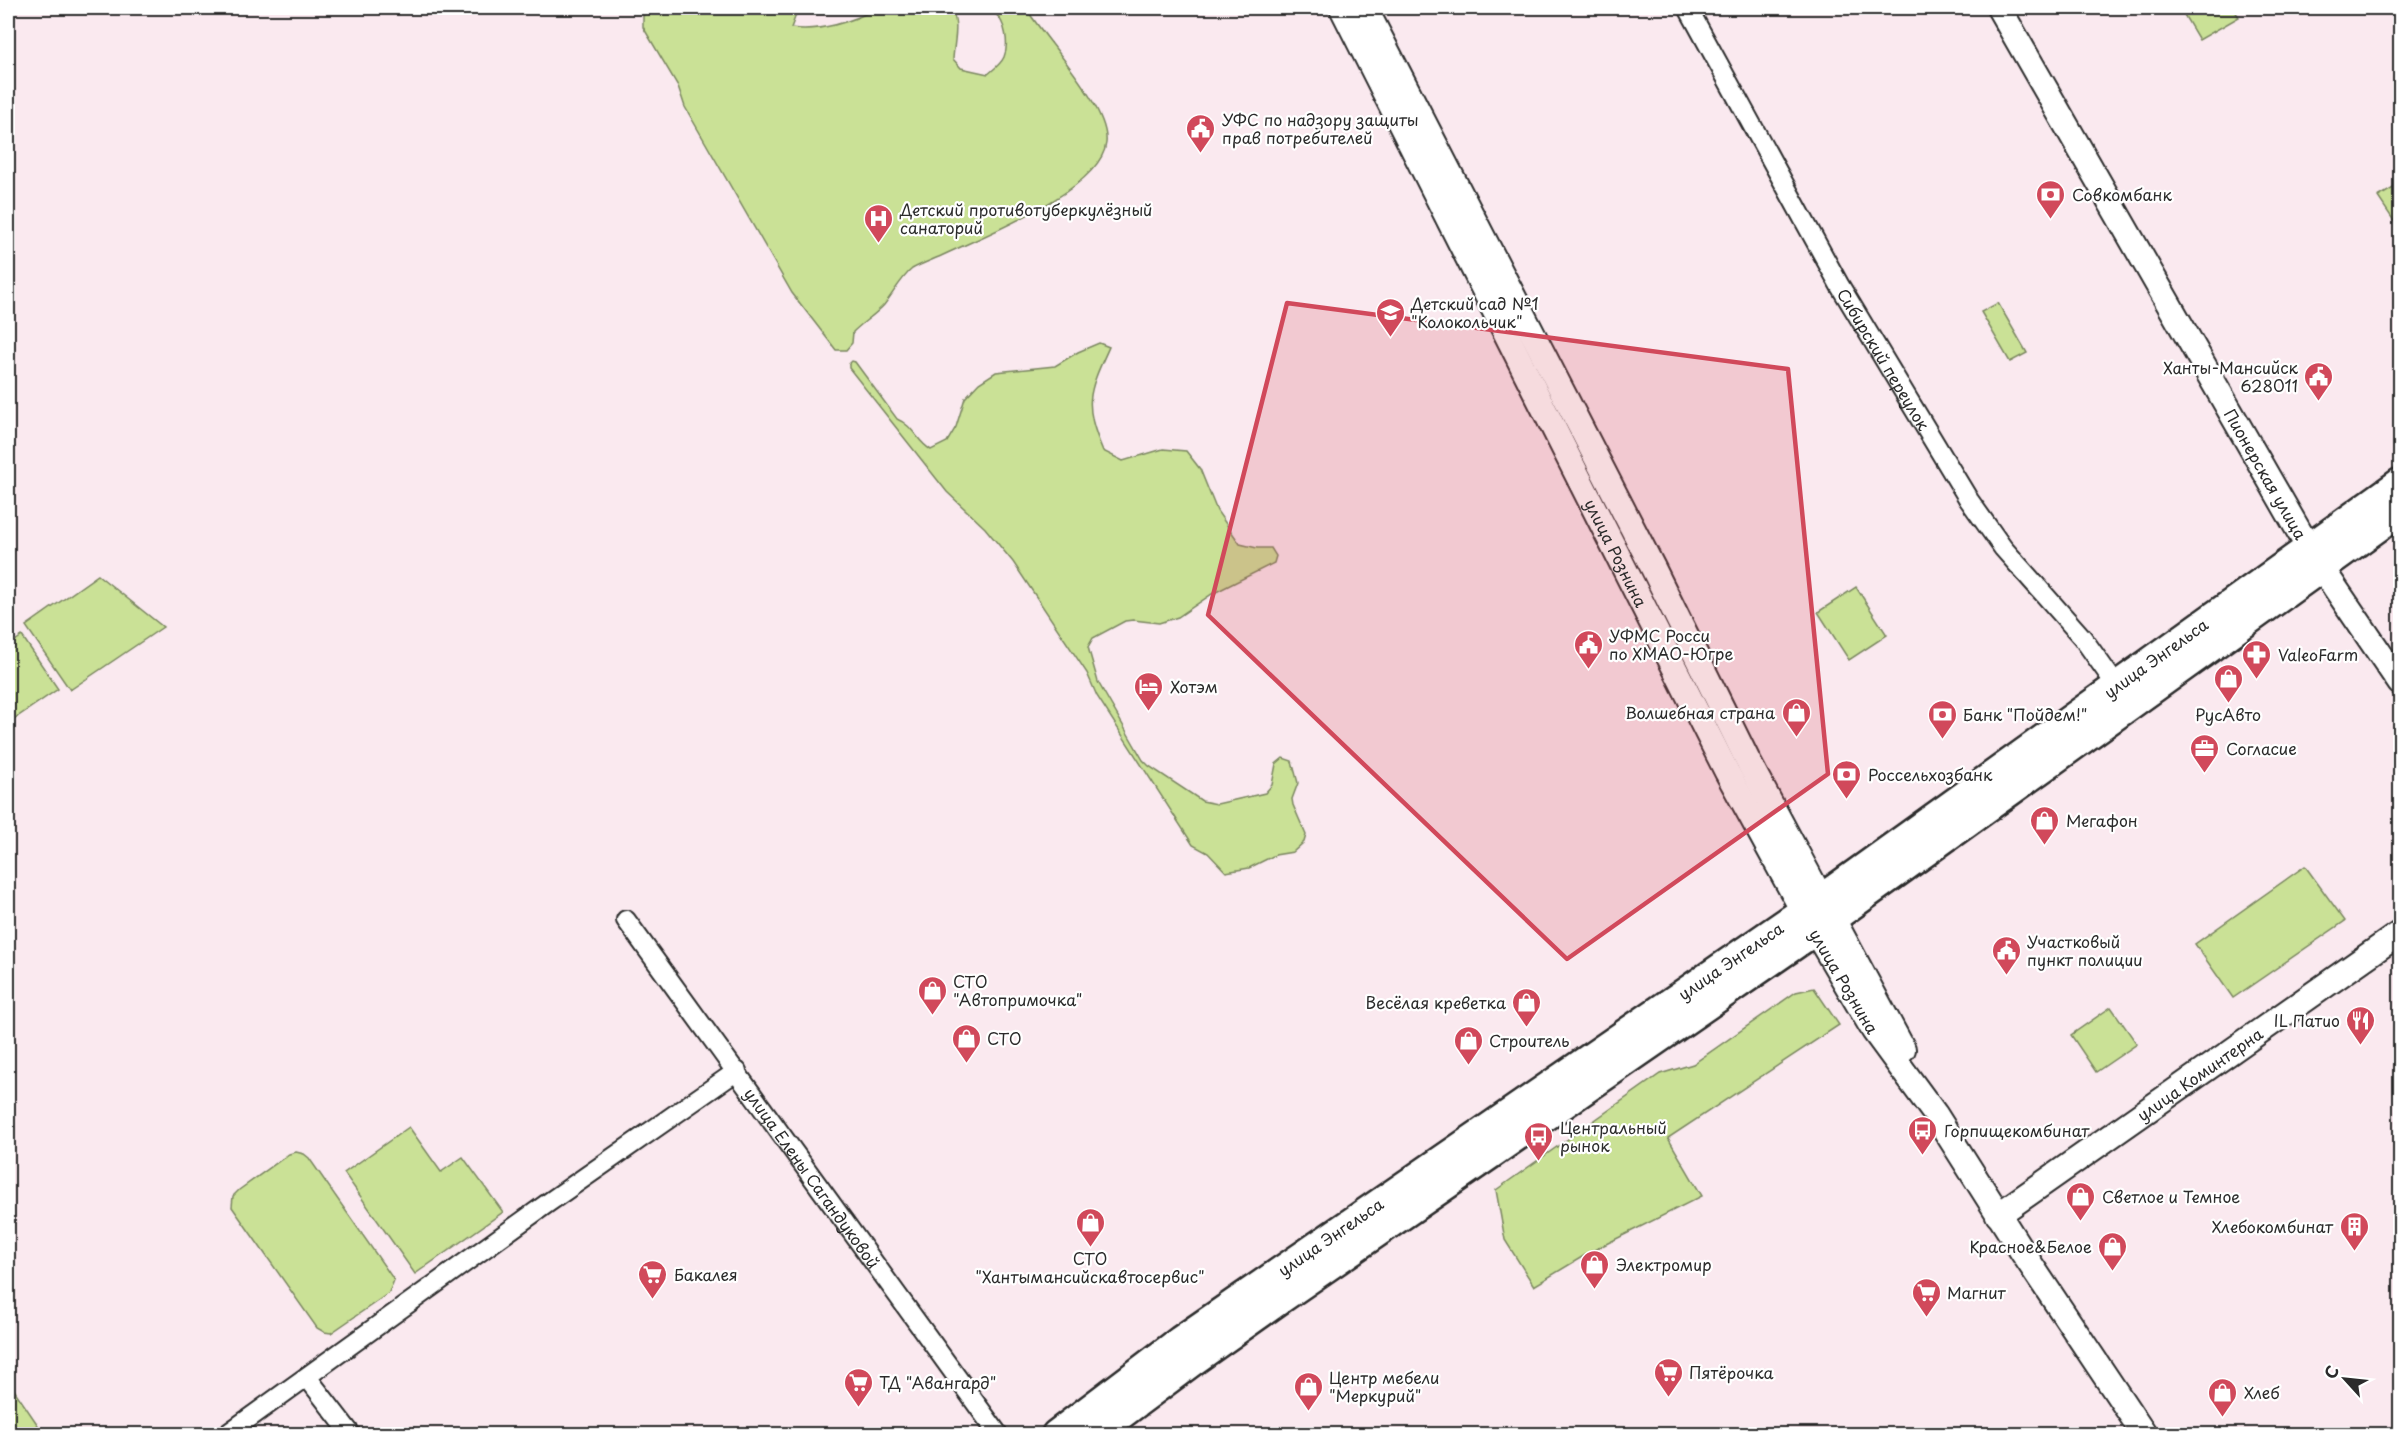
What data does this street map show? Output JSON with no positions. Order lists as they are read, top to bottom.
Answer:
{
  "streets": {
    "main road": [
      "Пионерская улица",
      "улица Рознина",
      "улица Энгельса",
      "улица Коминтерна"
    ],
    "street": ["Сибирский переулок", "улица Елены Сагандуковой"]
  },
  "crossings": [
    ["Сибирский переулок", "улица Энгельса"],
    ["Пионерская улица", "улица Энгельса"],
    ["улица Рознина", "улица Энгельса"],
    ["улица Рознина", "улица Коминтерна"]
  ],
  "places": {
    "public building": [
      "УФС по надзору защиты прав потребителей",
      "Ханты-Мансийск 628011",
      "УФМС Росси по ХМАО-Югре",
      "Участковый пункт полиции"
    ],
    "bank": ["Совкомбанк", "Банк \"Пойдем!\"", "Россельхозбанк"],
    "hospital": ["Детский противотуберкулёзный санаторий"],
    "school or university": ["Детский сад №1 \"Колокольчик\""],
    "pharmacy": ["ValeoFarm"],
    "shop": [
      "РусАвто",
      "Волшебная страна",
      "Мегафон",
      "СТО \"Автопримочка\"",
      "Весёлая креветка",
      "СТО",
      "Строитель",
      "Светлое и Темное",
      "СТО \"Хантымансийскавтосервис\"",
      "Красное&Белое",
      "Электромир",
      "Центр мебели \"Меркурий\"",
      "Хлеб"
    ],
    "hotel": ["Хотэм"],
    "office": ["Согласие"],
    "restaurant": ["IL Патио"],
    "bus stop": ["Горпищекомбинат", "Центральный рынок"],
    "building": ["Хлебокомбинат"],
    "supermarket": [
      "Бакалея",
      "Магнит",
      "Пятёрочка",
      "ТД \"Авангард\""
    ]
  },
  "north": "top left"
}
